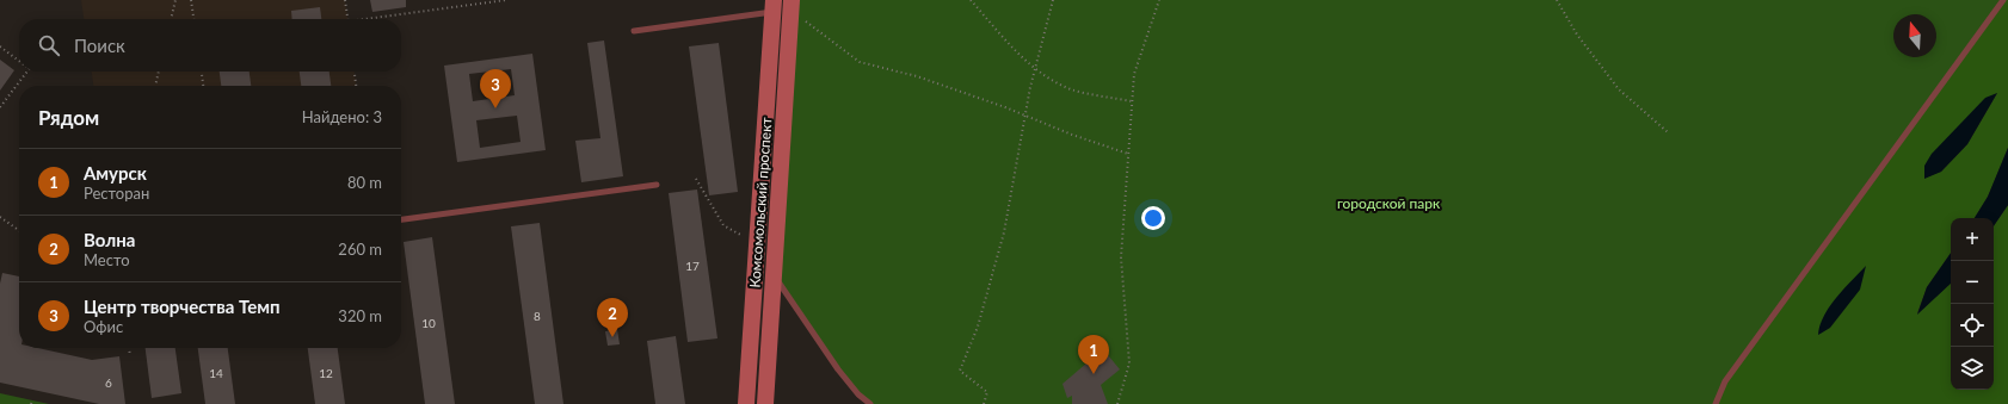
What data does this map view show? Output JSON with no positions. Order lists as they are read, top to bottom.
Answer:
{
  "streets": {
    "street": ["Комсомольский проспект"]
  },
  "parks": ["городской парк"],
  "house_numbers": [
    "17",
    "8",
    "10",
    "14",
    "12",
    "6"
  ],
  "north": "top",
  "page": {
    "search": "Поиск",
    "pins": ["3", "2", "1"],
    "heading": ["Рядом", "Найдено: 3"],
    "list": [
      {
        "mark": "1",
        "name": "Амурск",
        "note": "Ресторан",
        "value": "80 m"
      },
      {
        "mark": "2",
        "name": "Волна",
        "note": "Место",
        "value": "260 m"
      },
      {
        "mark": "3",
        "name": "Центр творчества Темп",
        "note": "Офис",
        "value": "320 m"
      }
    ],
    "map_buttons": ["+", "−"]
  }
}
